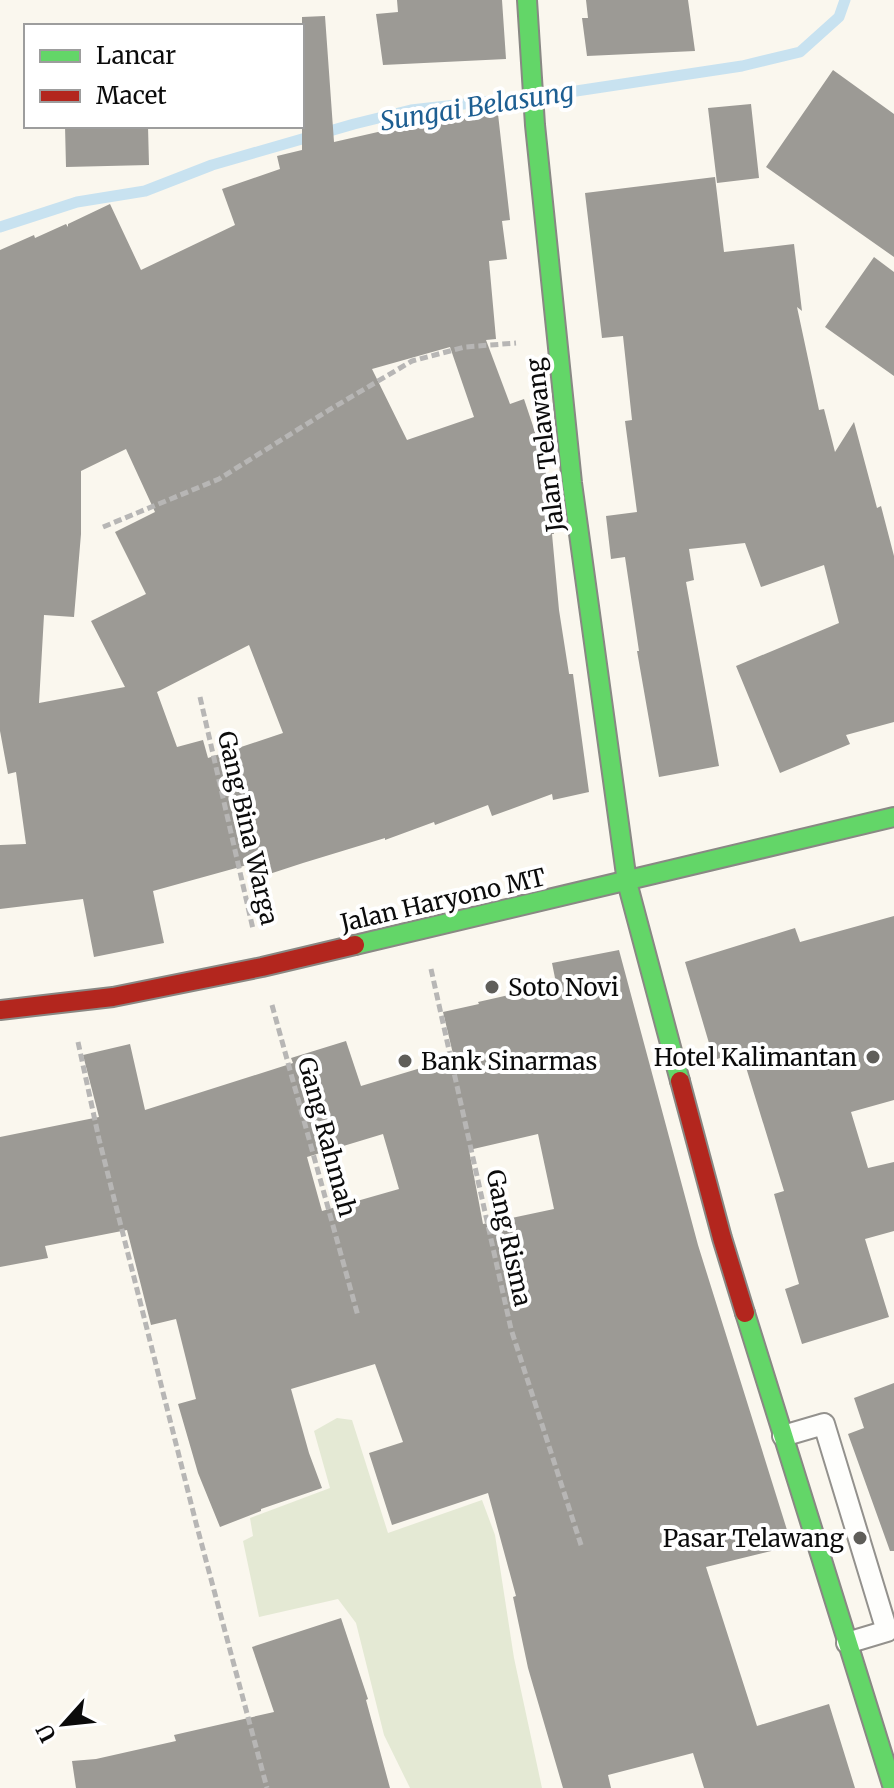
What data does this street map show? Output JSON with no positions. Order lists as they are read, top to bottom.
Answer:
{
  "streets": {
    "street": ["Jalan Telawang", "Jalan Haryono MT"],
    "path": ["Gang Bina Warga", "Gang Rahmah", "Gang Risma"]
  },
  "crossings": [
    ["Jalan Telawang", "Jalan Haryono MT"],
    ["Gang Bina Warga", "Jalan Haryono MT"],
    ["Gang Bina Warga", "Gang Rahmah"],
    ["Jalan Haryono MT", "Gang Rahmah"],
    ["Jalan Haryono MT", "Gang Risma"]
  ],
  "water": ["Sungai Belasung"],
  "places": [
    "Soto Novi",
    "Hotel Kalimantan",
    "Bank Sinarmas",
    "Pasar Telawang"
  ],
  "legend": ["Lancar", "Macet"],
  "north": "bottom left"
}
